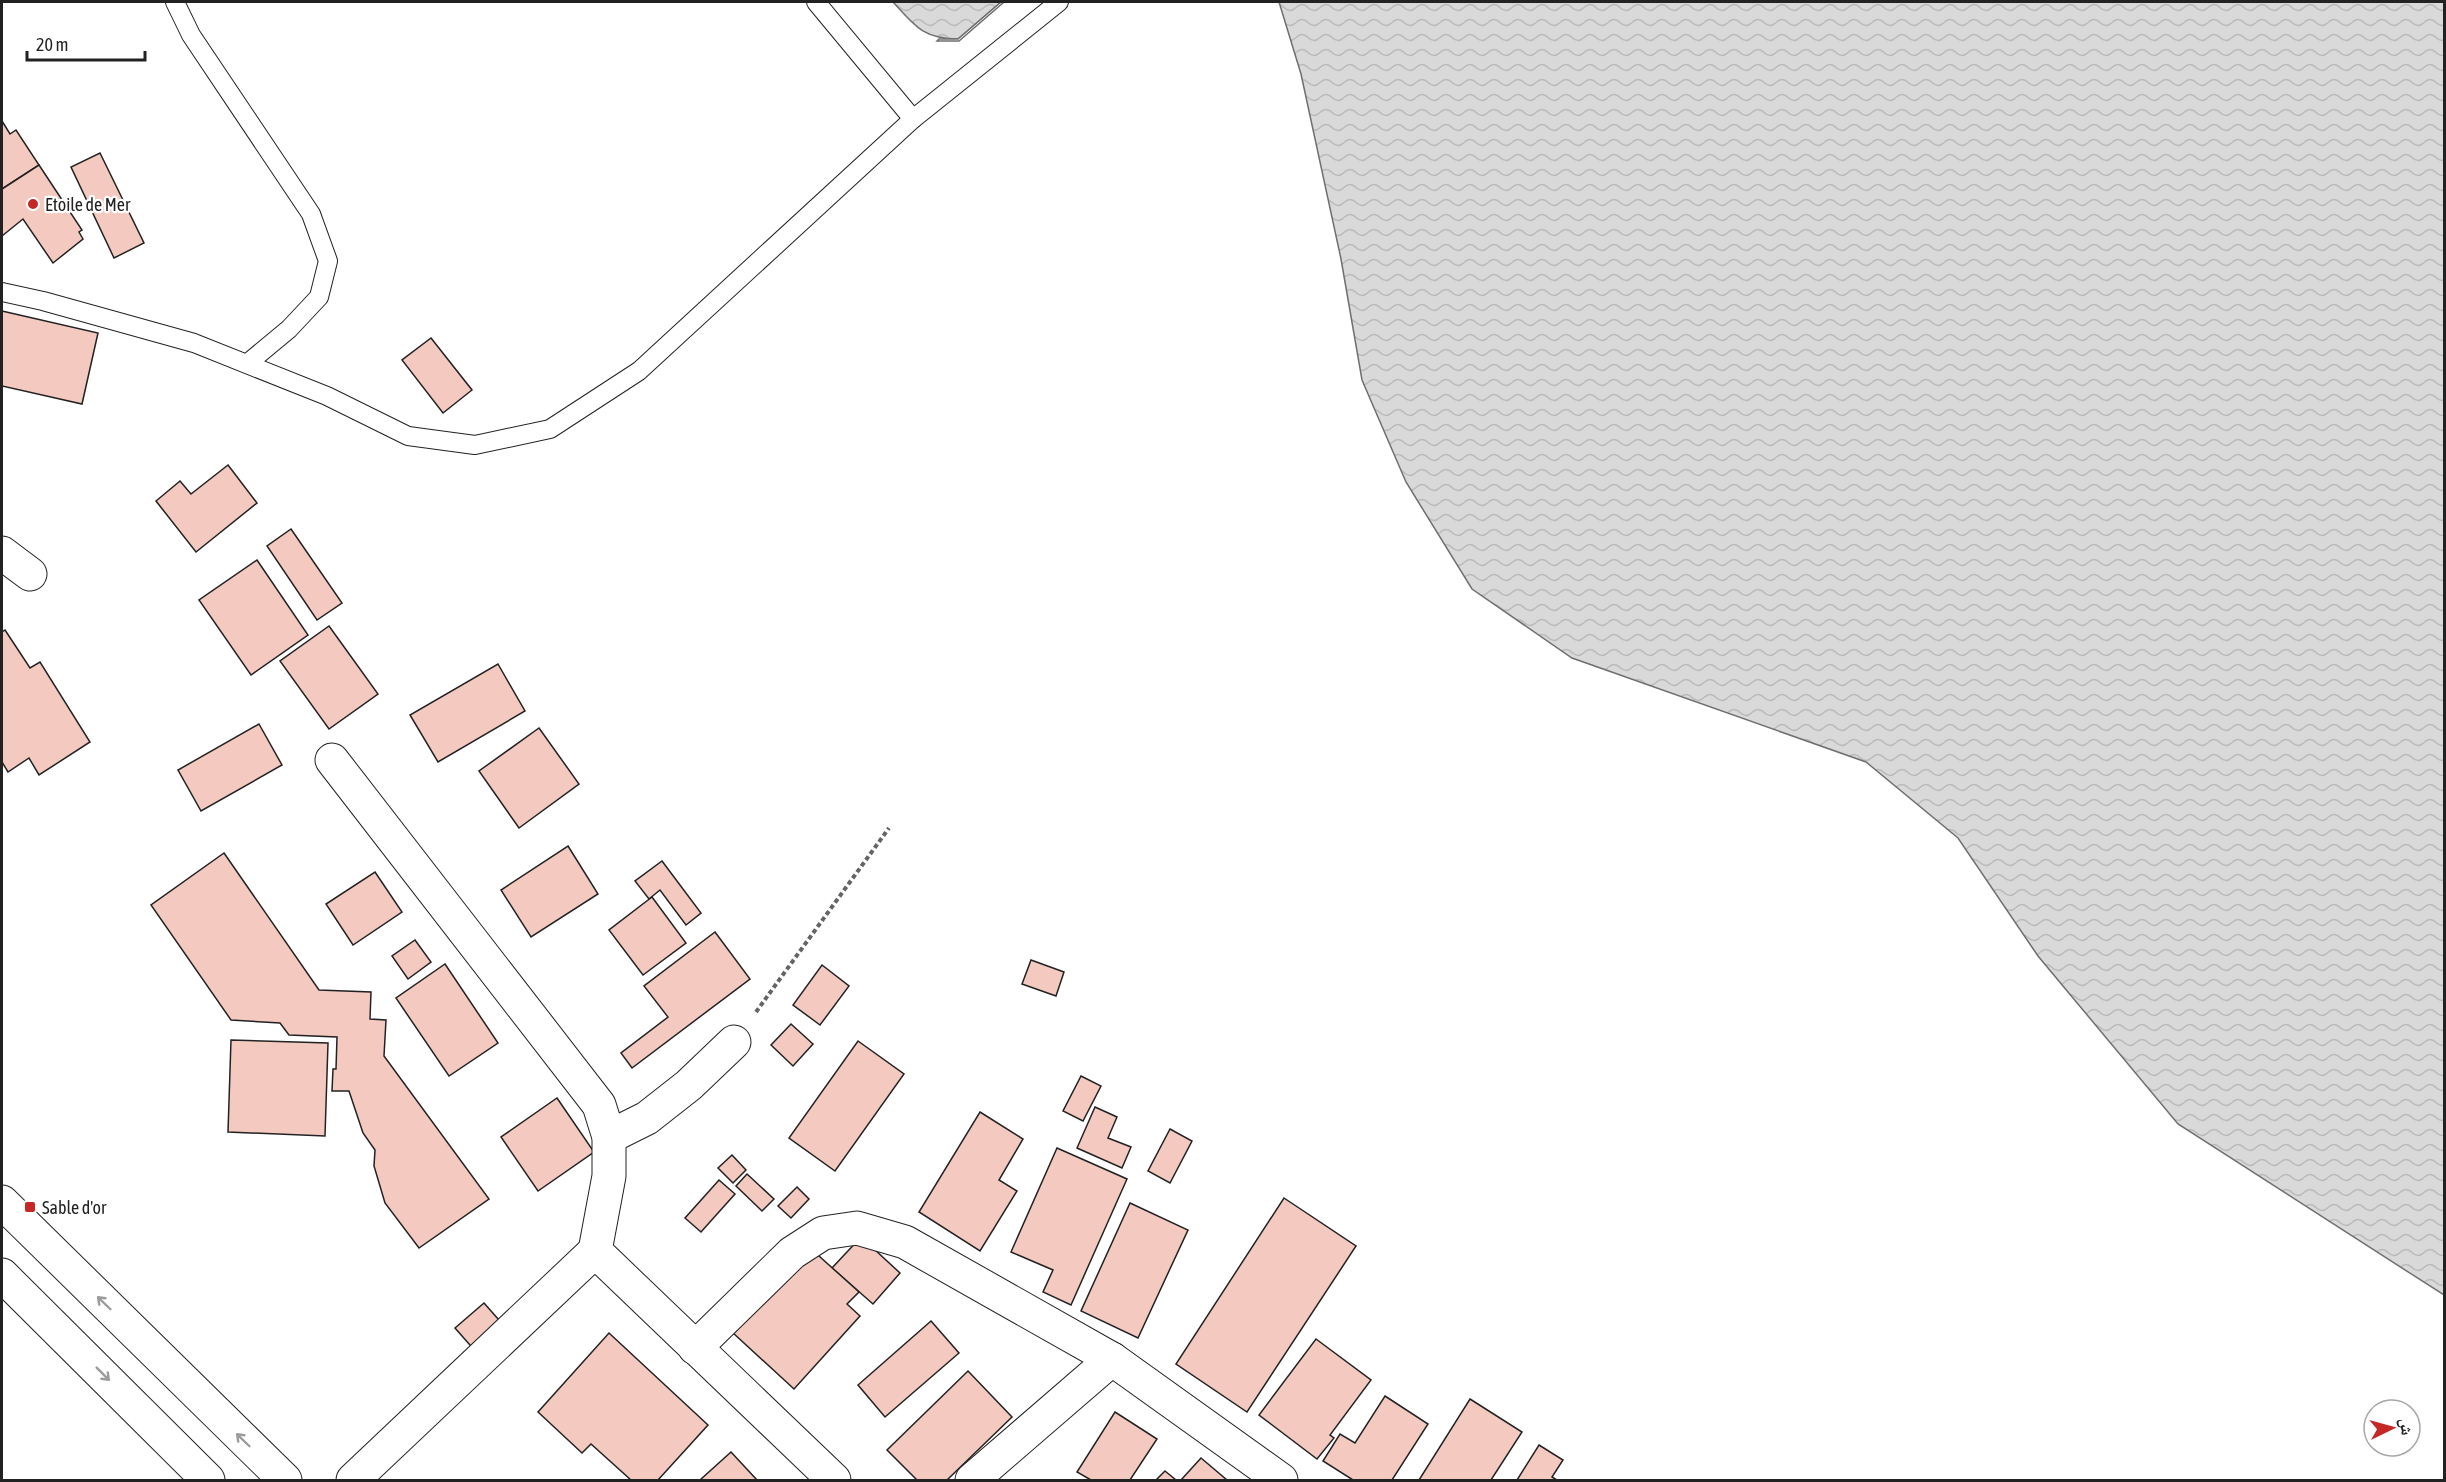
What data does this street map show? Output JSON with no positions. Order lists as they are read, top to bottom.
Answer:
{
  "places": {
    "other": ["Etoile de Mer"],
    "transit": ["Sable d'or"]
  },
  "scale_bar": "20 m",
  "north": "right"
}
